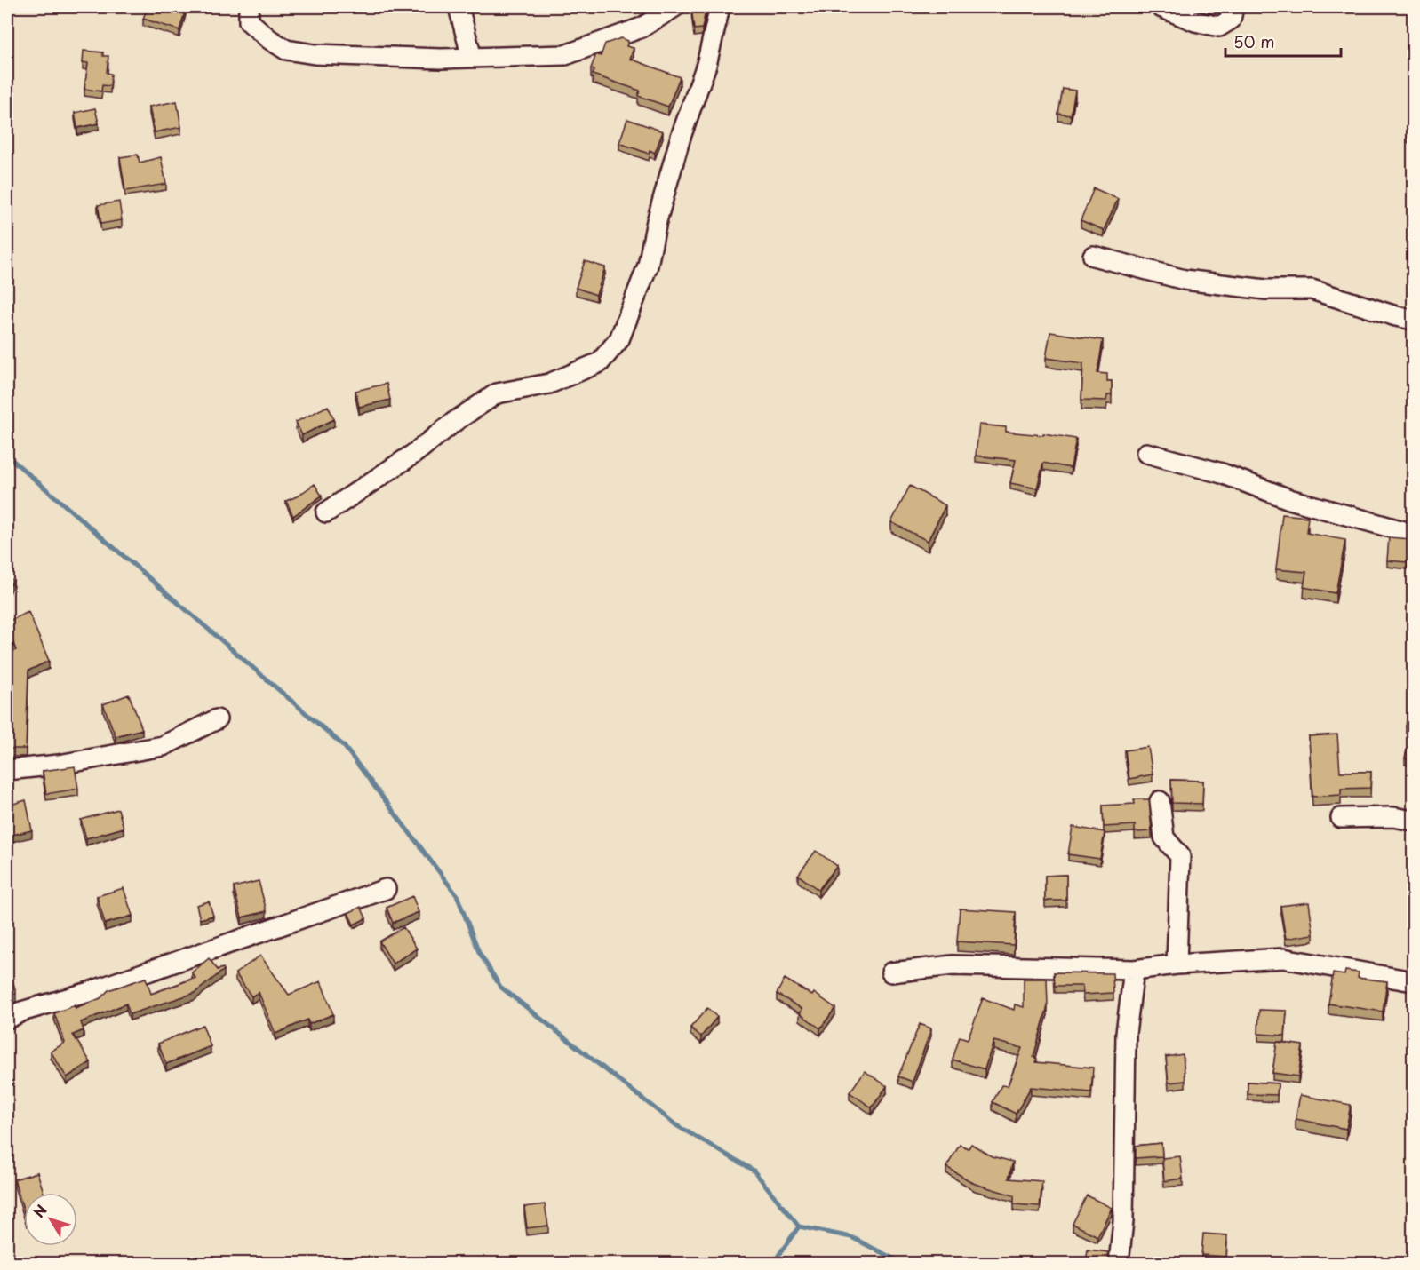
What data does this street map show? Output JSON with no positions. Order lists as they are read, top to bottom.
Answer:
{
  "scale_bar": "50 m",
  "north": "top left"
}
